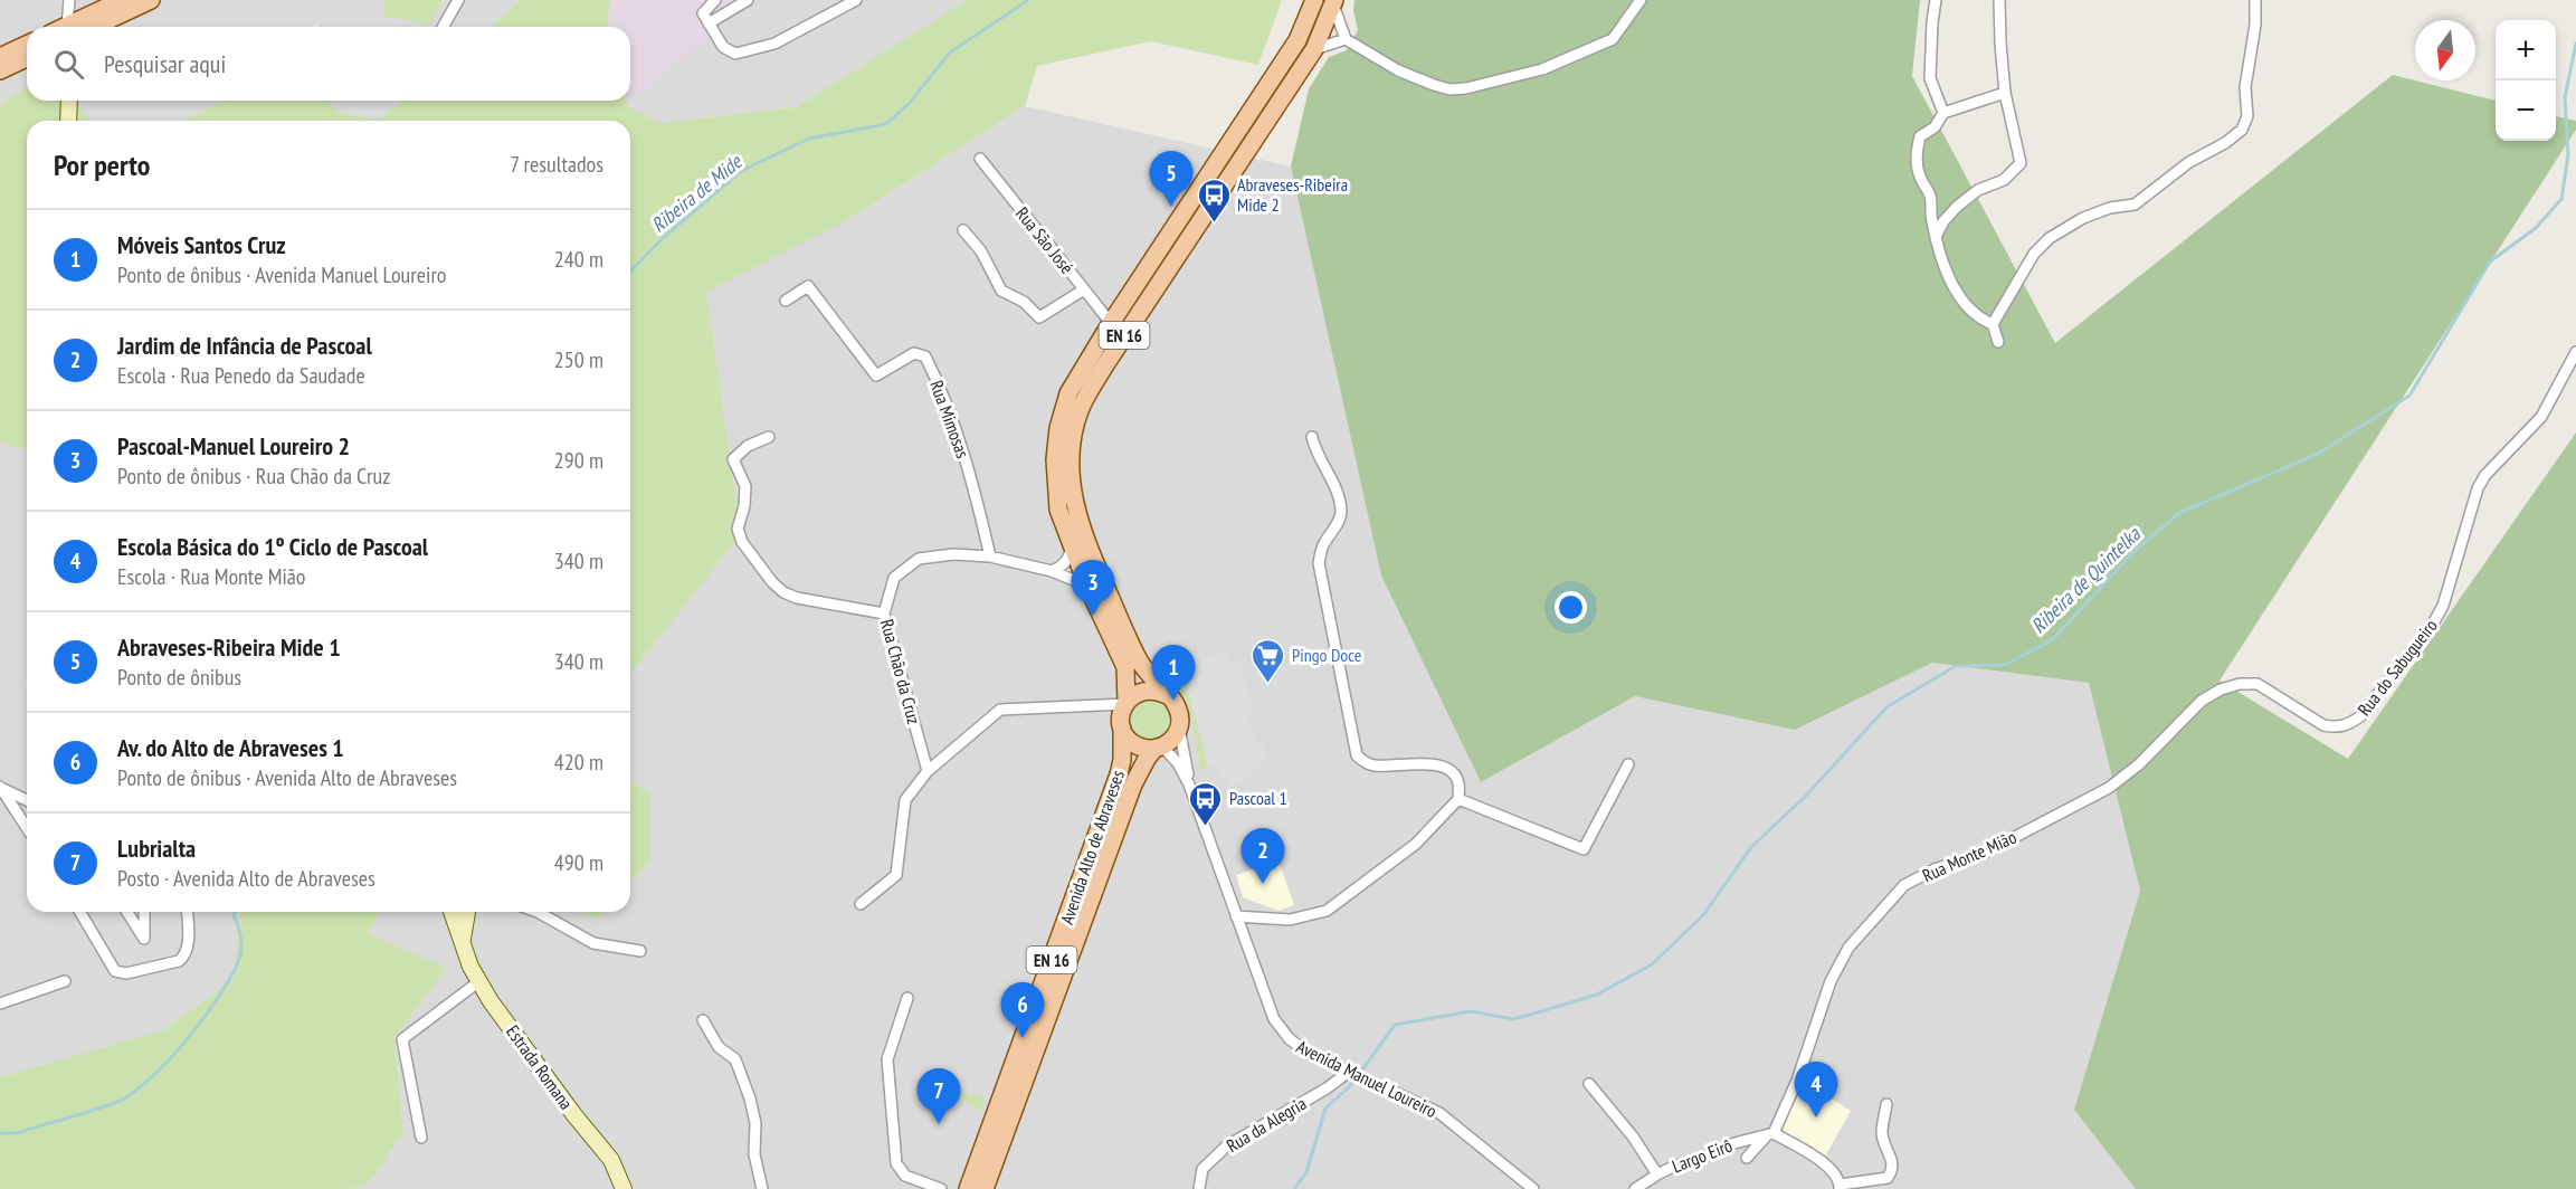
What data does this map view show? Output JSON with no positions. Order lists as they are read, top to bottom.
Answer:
{
  "streets": {
    "main road": ["EN 16", "Avenida Alto de Abraveses"],
    "street": [
      "Rua São José",
      "Rua Mimosas",
      "Rua do Sabugueiro",
      "Rua Chão da Cruz",
      "Rua Monte Mião",
      "Estrada Romana",
      "Avenida Manuel Loureiro",
      "Rua da Alegria",
      "Largo Eirô"
    ]
  },
  "crossings": [
    ["Rua São José", "EN 16"],
    ["EN 16", "Rua Chão da Cruz"],
    ["EN 16", "Avenida Alto de Abraveses"],
    ["EN 16", "Avenida Manuel Loureiro"],
    ["Rua Mimosas", "Rua Chão da Cruz"],
    ["Rua do Sabugueiro", "Rua Monte Mião"],
    ["Avenida Alto de Abraveses", "Avenida Manuel Loureiro"],
    ["Rua Monte Mião", "Largo Eirô"],
    ["Avenida Manuel Loureiro", "Rua da Alegria"]
  ],
  "water": ["Ribeira de Mide", "Ribeira de Quintelka"],
  "places": {
    "bus stop": ["Abraveses-Ribeira Mide 2", "Pascoal 1"],
    "supermarket": ["Pingo Doce"]
  },
  "north": "bottom",
  "page": {
    "map_buttons": ["+", "−"],
    "search": "Pesquisar aqui",
    "heading": ["Por perto", "7 resultados"],
    "pins": [
      "5",
      "3",
      "1",
      "2",
      "6",
      "4",
      "7"
    ],
    "list": [
      {
        "mark": "1",
        "name": "Móveis Santos Cruz",
        "note": "Ponto de ônibus · Avenida Manuel Loureiro",
        "value": "240 m"
      },
      {
        "mark": "2",
        "name": "Jardim de Infância de Pascoal",
        "note": "Escola · Rua Penedo da Saudade",
        "value": "250 m"
      },
      {
        "mark": "3",
        "name": "Pascoal-Manuel Loureiro 2",
        "note": "Ponto de ônibus · Rua Chão da Cruz",
        "value": "290 m"
      },
      {
        "mark": "4",
        "name": "Escola Básica do 1º Ciclo de Pascoal",
        "note": "Escola · Rua Monte Mião",
        "value": "340 m"
      },
      {
        "mark": "5",
        "name": "Abraveses-Ribeira Mide 1",
        "note": "Ponto de ônibus",
        "value": "340 m"
      },
      {
        "mark": "6",
        "name": "Av. do Alto de Abraveses 1",
        "note": "Ponto de ônibus · Avenida Alto de Abraveses",
        "value": "420 m"
      },
      {
        "mark": "7",
        "name": "Lubrialta",
        "note": "Posto · Avenida Alto de Abraveses",
        "value": "490 m"
      }
    ]
  }
}
